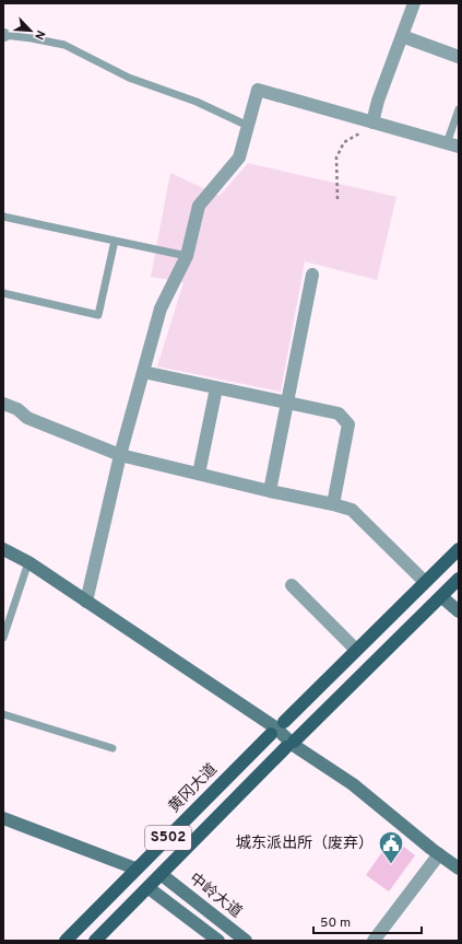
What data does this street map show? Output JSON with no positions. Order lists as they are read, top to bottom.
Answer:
{
  "streets": {
    "main road": ["黄冈大道", "S502"],
    "street": ["中岭大道"]
  },
  "places": {
    "public building": ["城东派出所（废弃）"]
  },
  "scale_bar": "50 m",
  "north": "bottom right"
}
